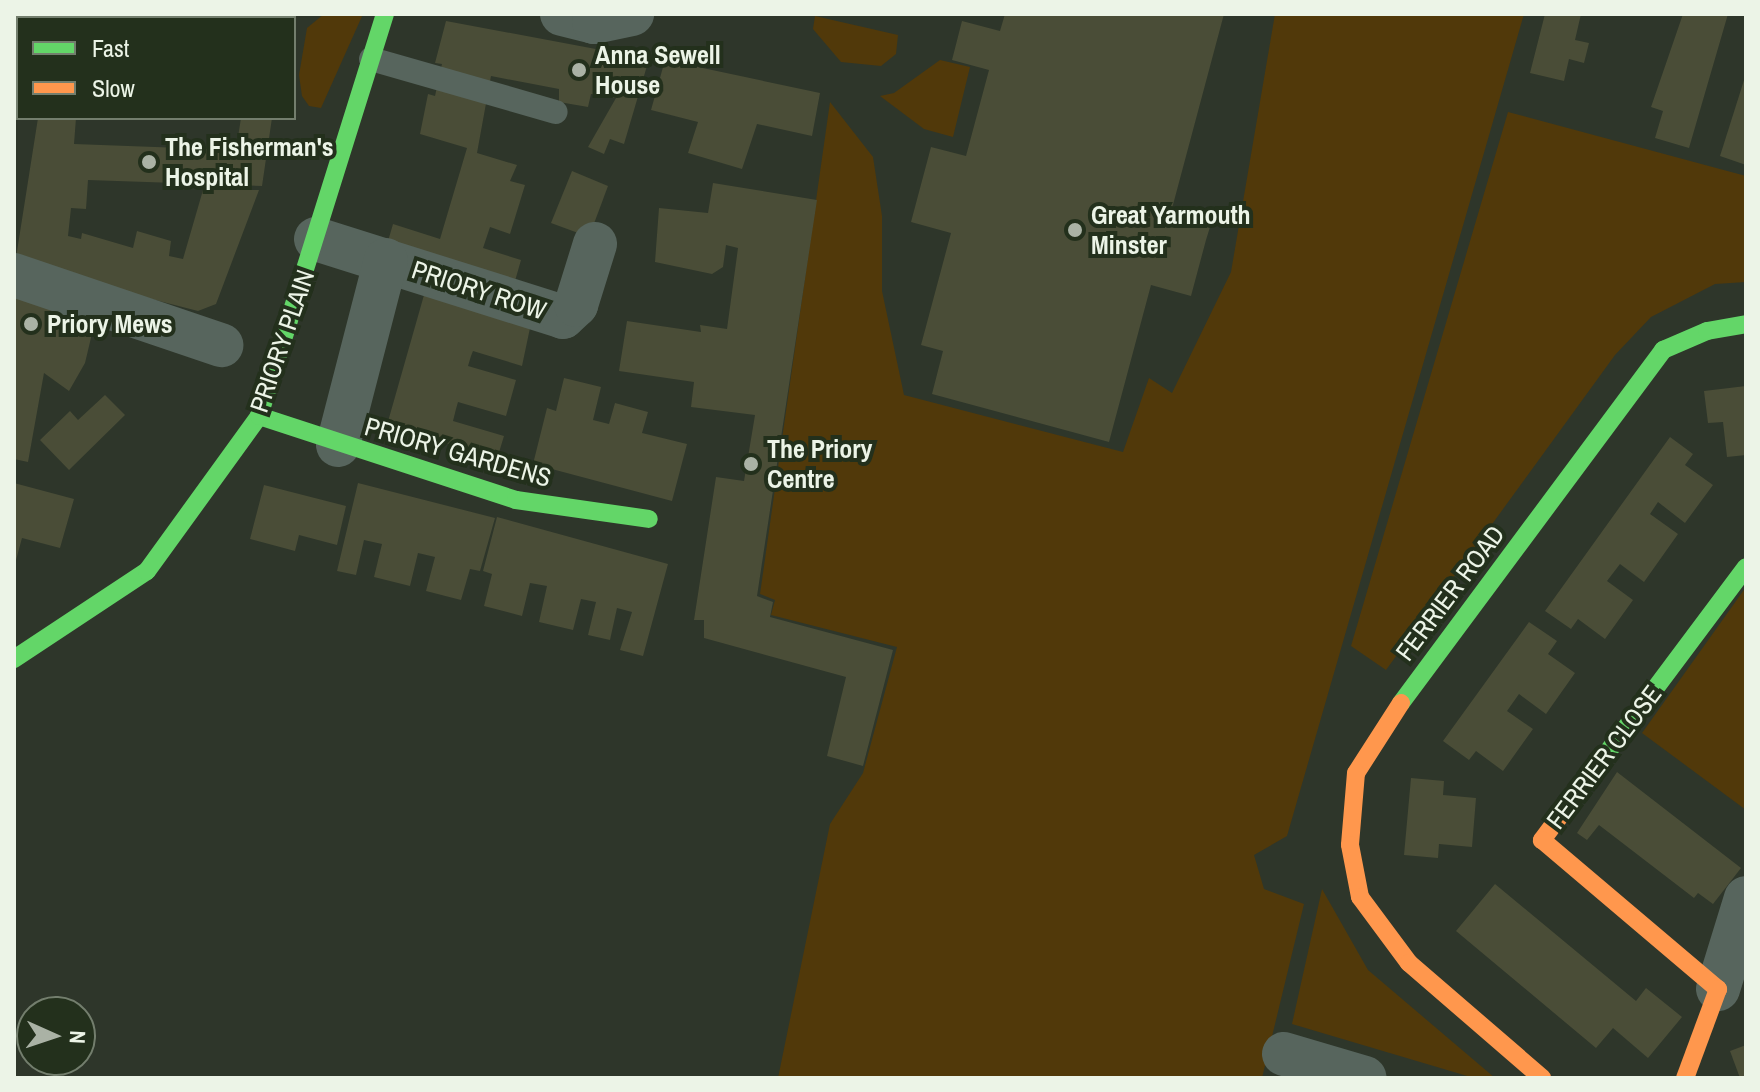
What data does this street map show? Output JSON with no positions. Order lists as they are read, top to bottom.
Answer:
{
  "streets": {
    "street": [
      "PRIORY ROW",
      "PRIORY PLAIN",
      "PRIORY GARDENS",
      "FERRIER ROAD",
      "FERRIER CLOSE"
    ]
  },
  "crossings": [
    ["PRIORY ROW", "PRIORY PLAIN"],
    ["PRIORY PLAIN", "PRIORY GARDENS"]
  ],
  "places": [
    "Anna Sewell House",
    "The Fisherman's Hospital",
    "Great Yarmouth Minster",
    "Priory Mews",
    "The Priory Centre"
  ],
  "legend": ["Fast", "Slow"],
  "north": "right"
}
